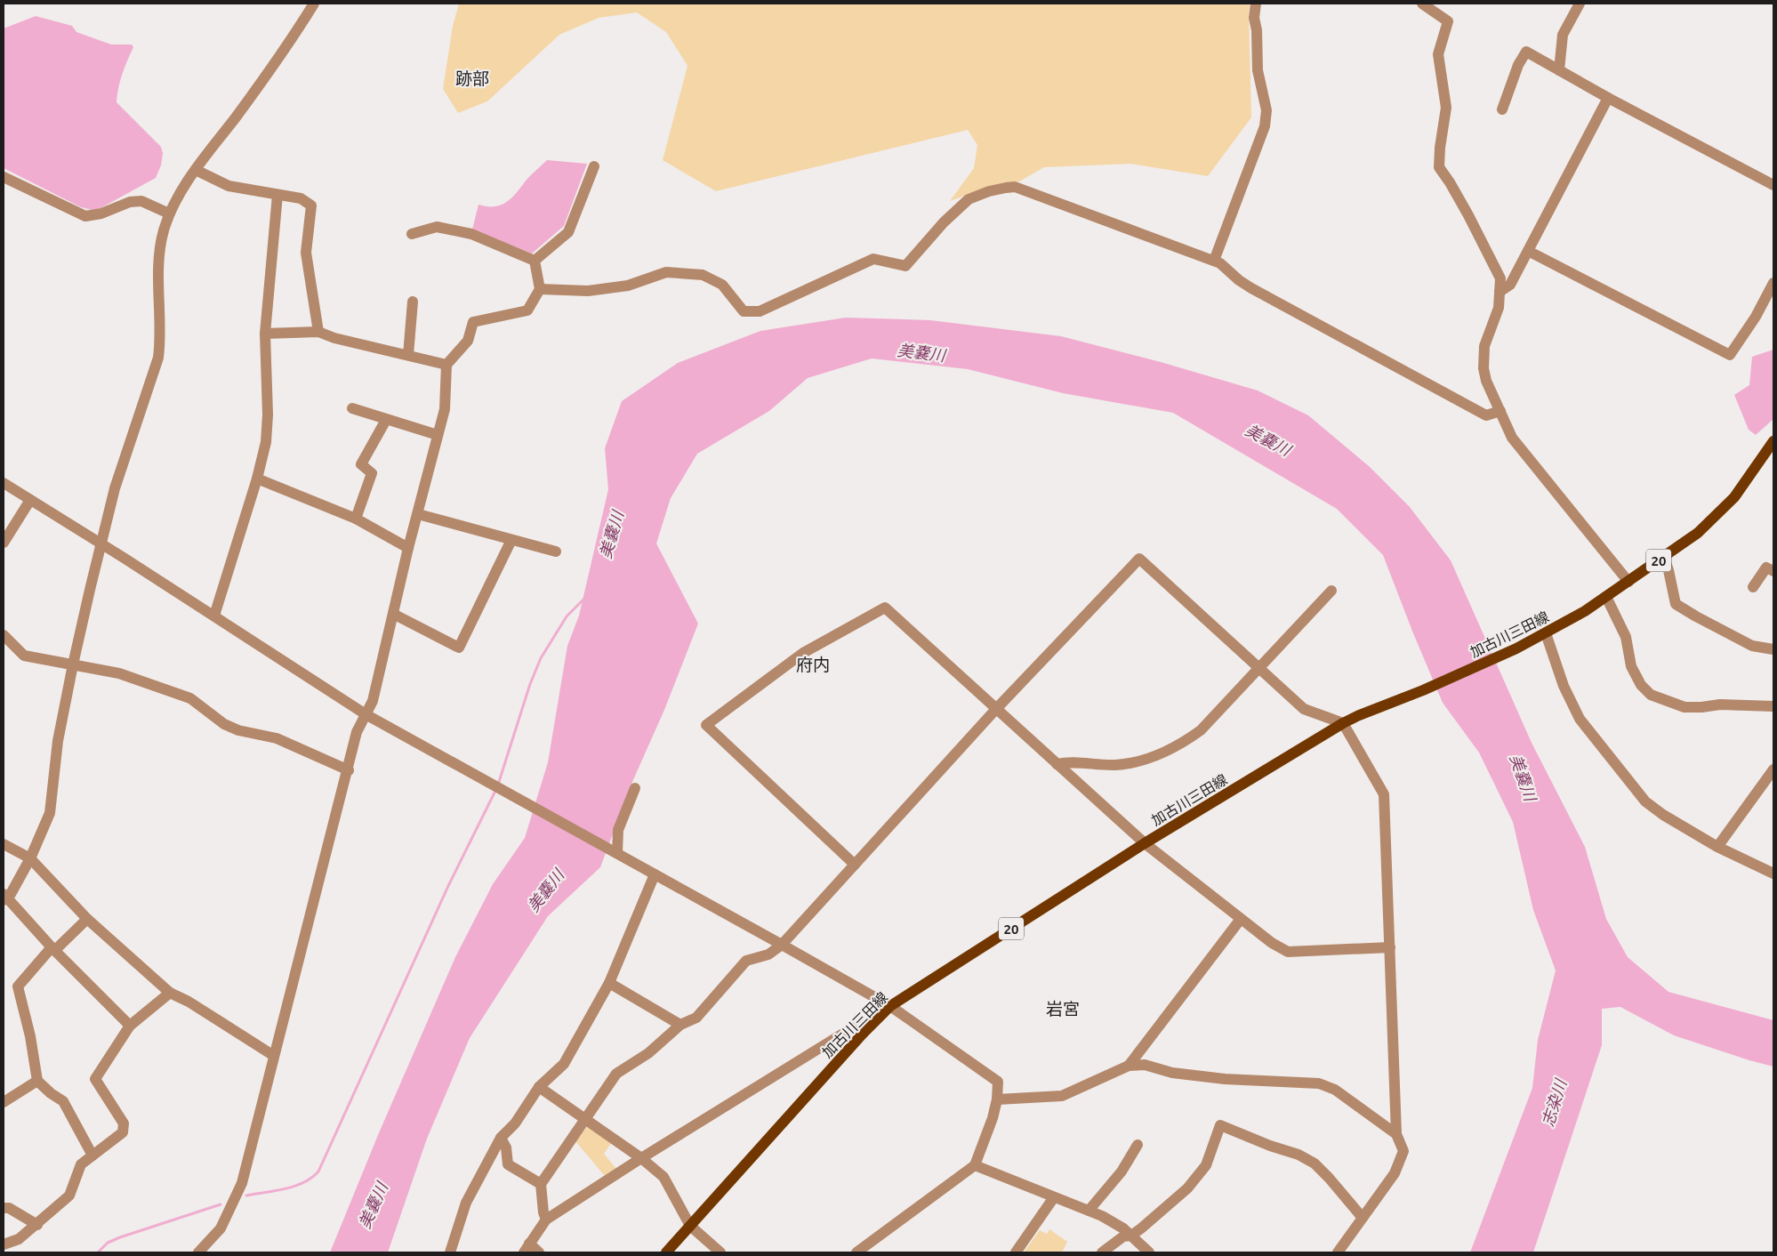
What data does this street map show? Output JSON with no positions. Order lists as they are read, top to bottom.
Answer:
{
  "streets": {
    "main road": ["20", "加古川三田線"]
  },
  "districts": ["跡部", "府内", "岩宮"],
  "water": ["美嚢川", "志染川"]
}
